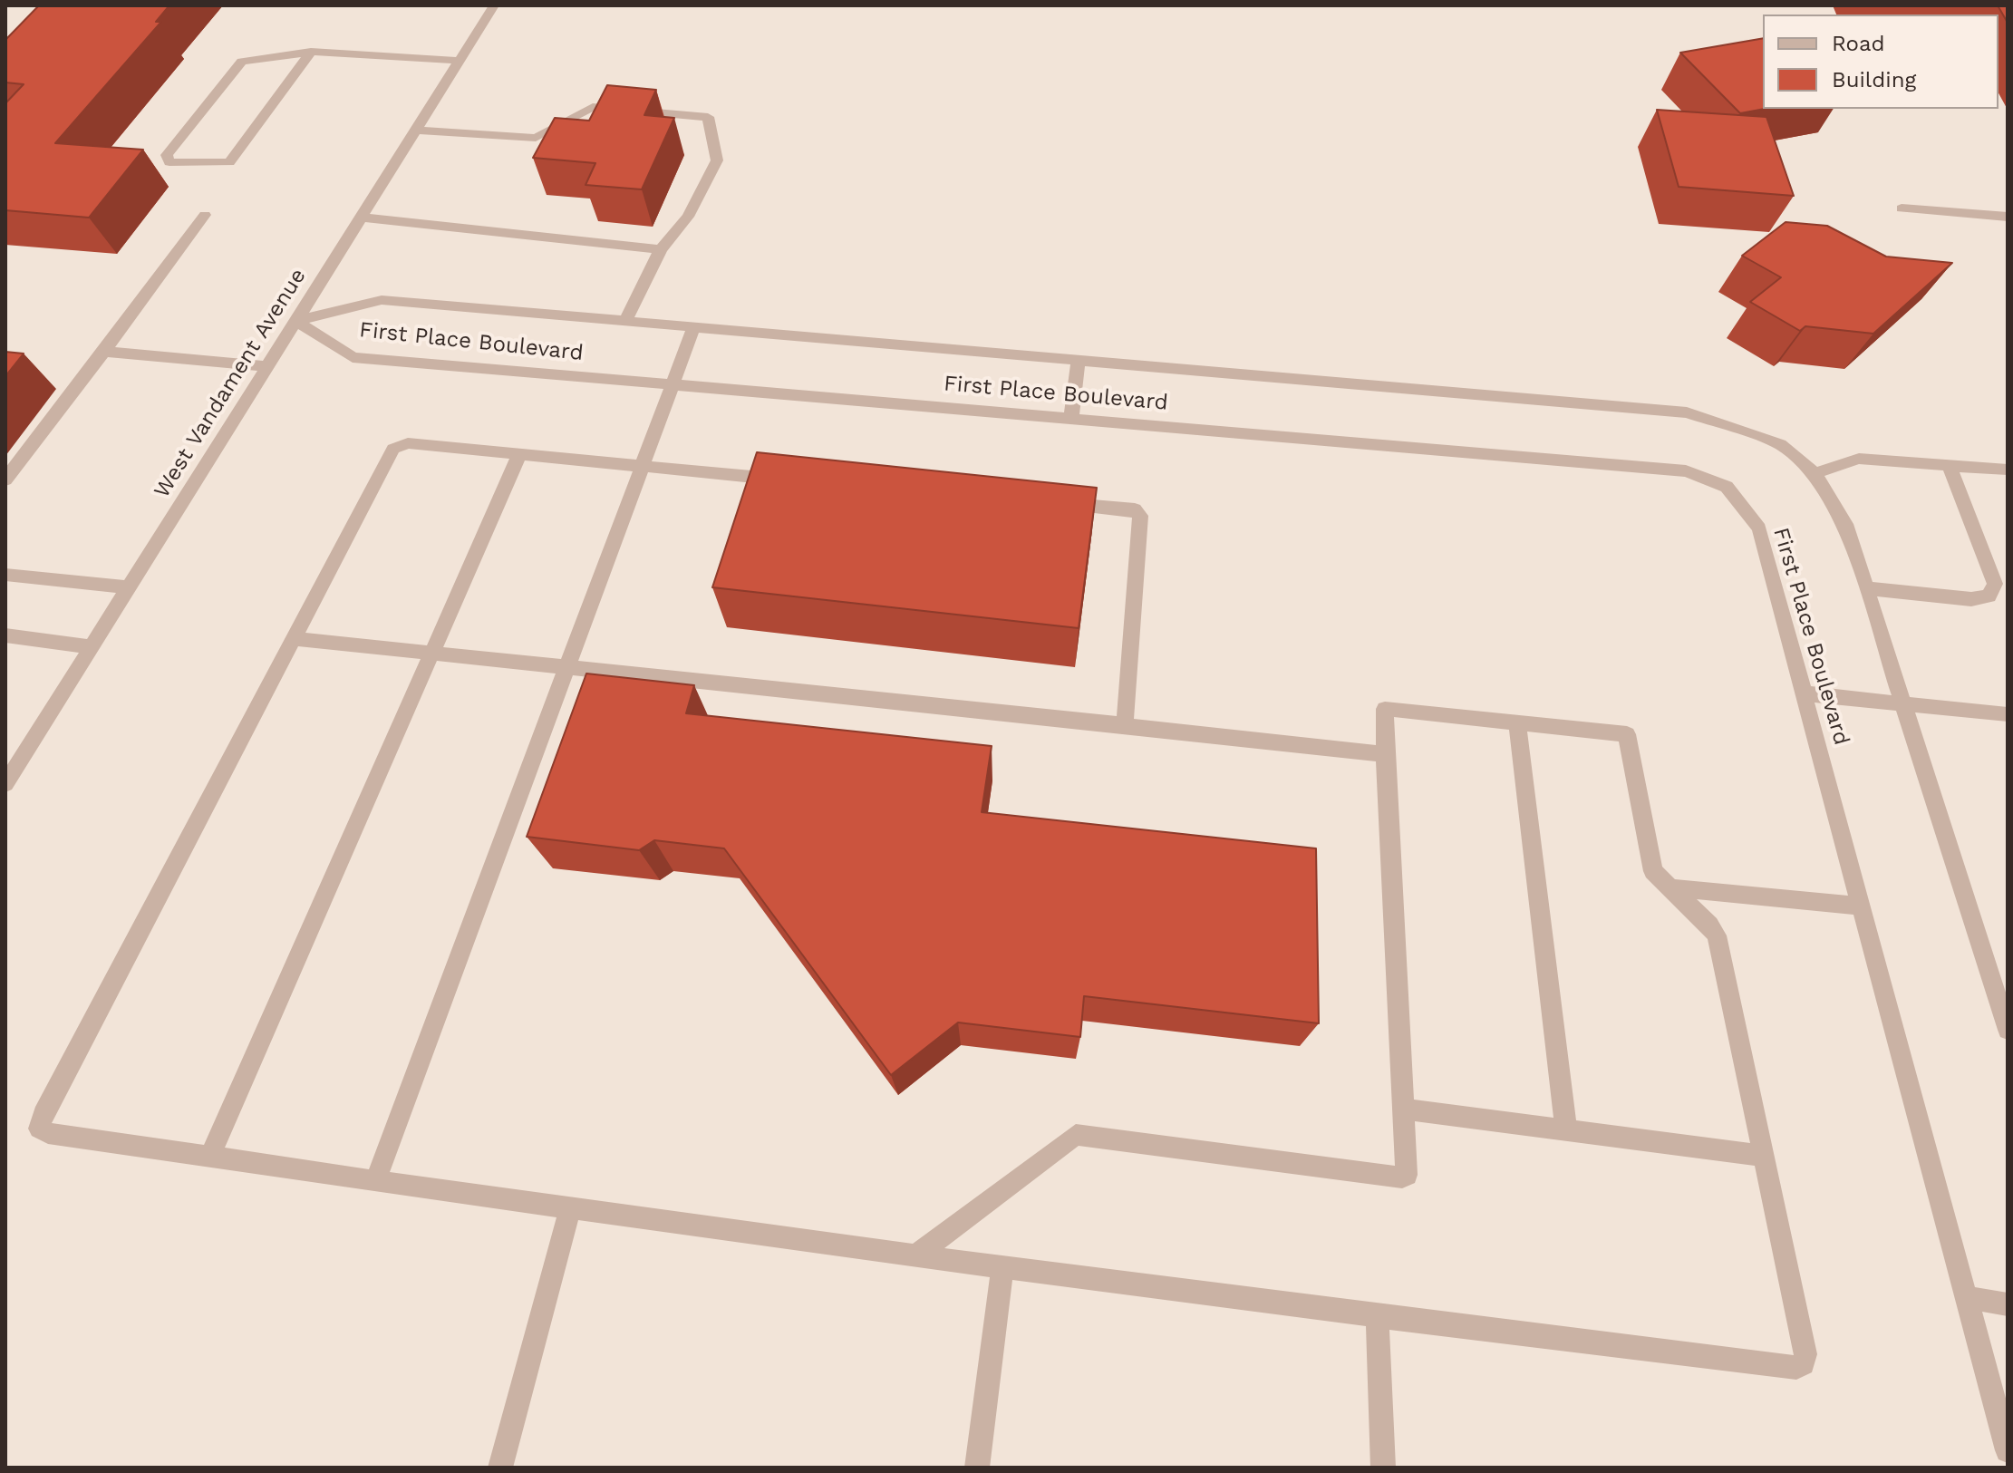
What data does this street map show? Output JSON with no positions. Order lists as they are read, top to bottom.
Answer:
{
  "streets": {
    "street": ["First Place Boulevard", "West Vandament Avenue"]
  },
  "crossings": [
    ["First Place Boulevard", "West Vandament Avenue"]
  ],
  "legend": ["Road", "Building"]
}
